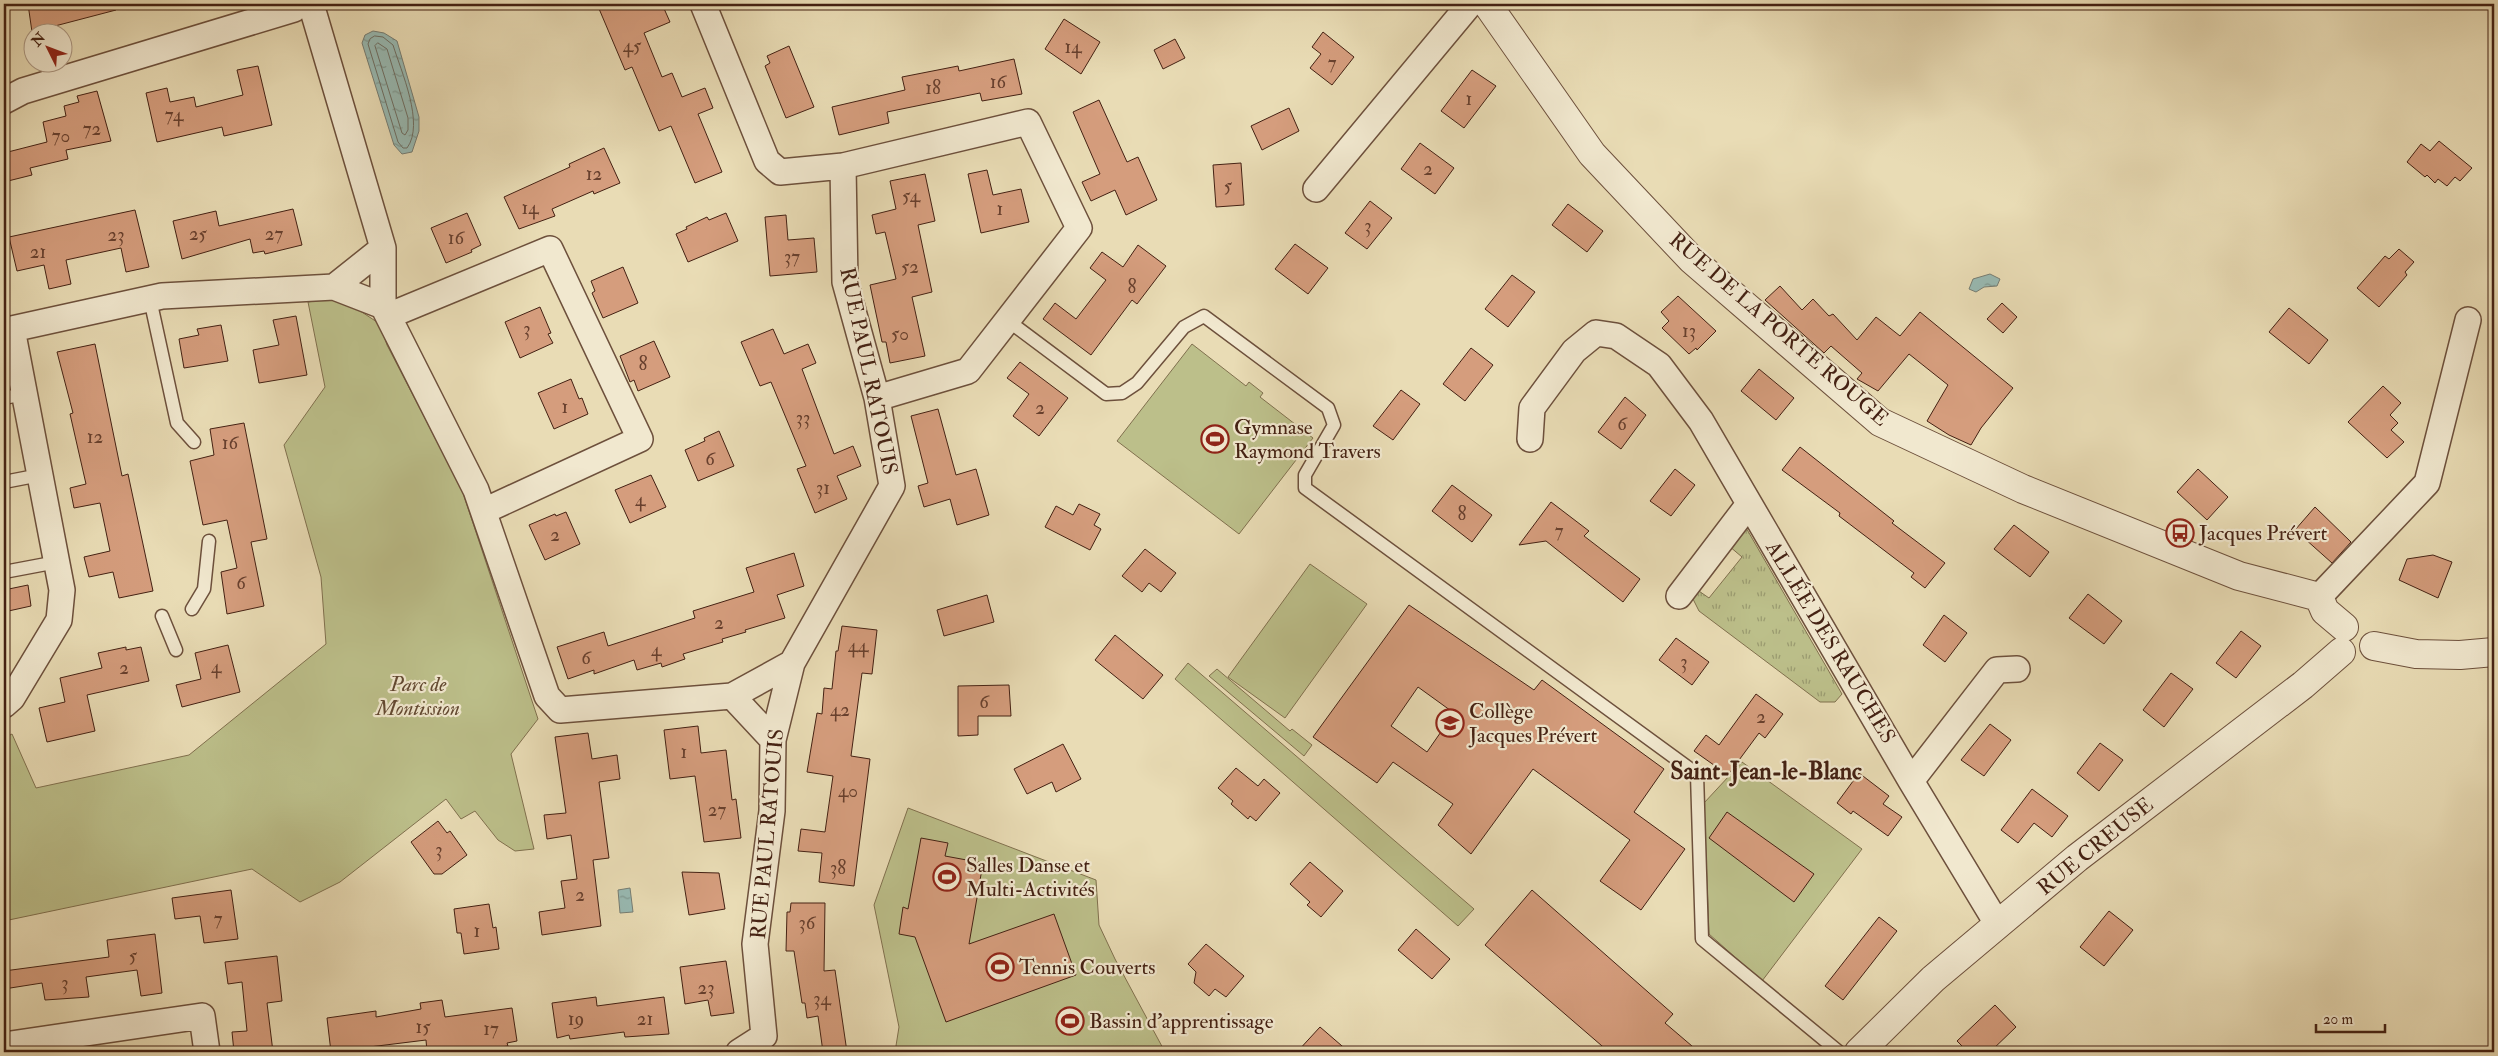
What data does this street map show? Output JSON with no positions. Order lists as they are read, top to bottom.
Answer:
{
  "streets": {
    "street": [
      "RUE DE LA PORTE ROUGE",
      "RUE PAUL RATOUIS",
      "ALLÉE DES RAUCHES",
      "RUE CREUSE"
    ]
  },
  "crossings": [
    ["ALLÉE DES RAUCHES", "RUE CREUSE"]
  ],
  "districts": ["Saint-Jean-le-Blanc"],
  "parks": ["Parc de Montission"],
  "places": {
    "sports": [
      "Gymnase Raymond Travers",
      "Salles Danse et Multi-Activités",
      "Tennis Couverts",
      "Bassin d'apprentissage"
    ],
    "bus stop": ["Jacques Prévert"],
    "school or university": ["Collège Jacques Prévert"]
  },
  "house_numbers": [
    "45",
    "14",
    "7",
    "16",
    "18",
    "1",
    "74",
    "72",
    "70",
    "2",
    "12",
    "5",
    "54",
    "14",
    "1",
    "3",
    "25",
    "27",
    "23",
    "16",
    "21",
    "37",
    "52",
    "8",
    "3",
    "13",
    "50",
    "8",
    "1",
    "2",
    "33",
    "6",
    "12",
    "16",
    "6",
    "31",
    "4",
    "8",
    "7",
    "2",
    "6",
    "2",
    "44",
    "4",
    "6",
    "3",
    "4",
    "2",
    "6",
    "42",
    "2",
    "1",
    "40",
    "27",
    "3",
    "38",
    "2",
    "7",
    "36",
    "1",
    "5",
    "3",
    "23",
    "34",
    "19",
    "21",
    "15",
    "17"
  ],
  "scale_bar": "20 m",
  "north": "top left"
}
